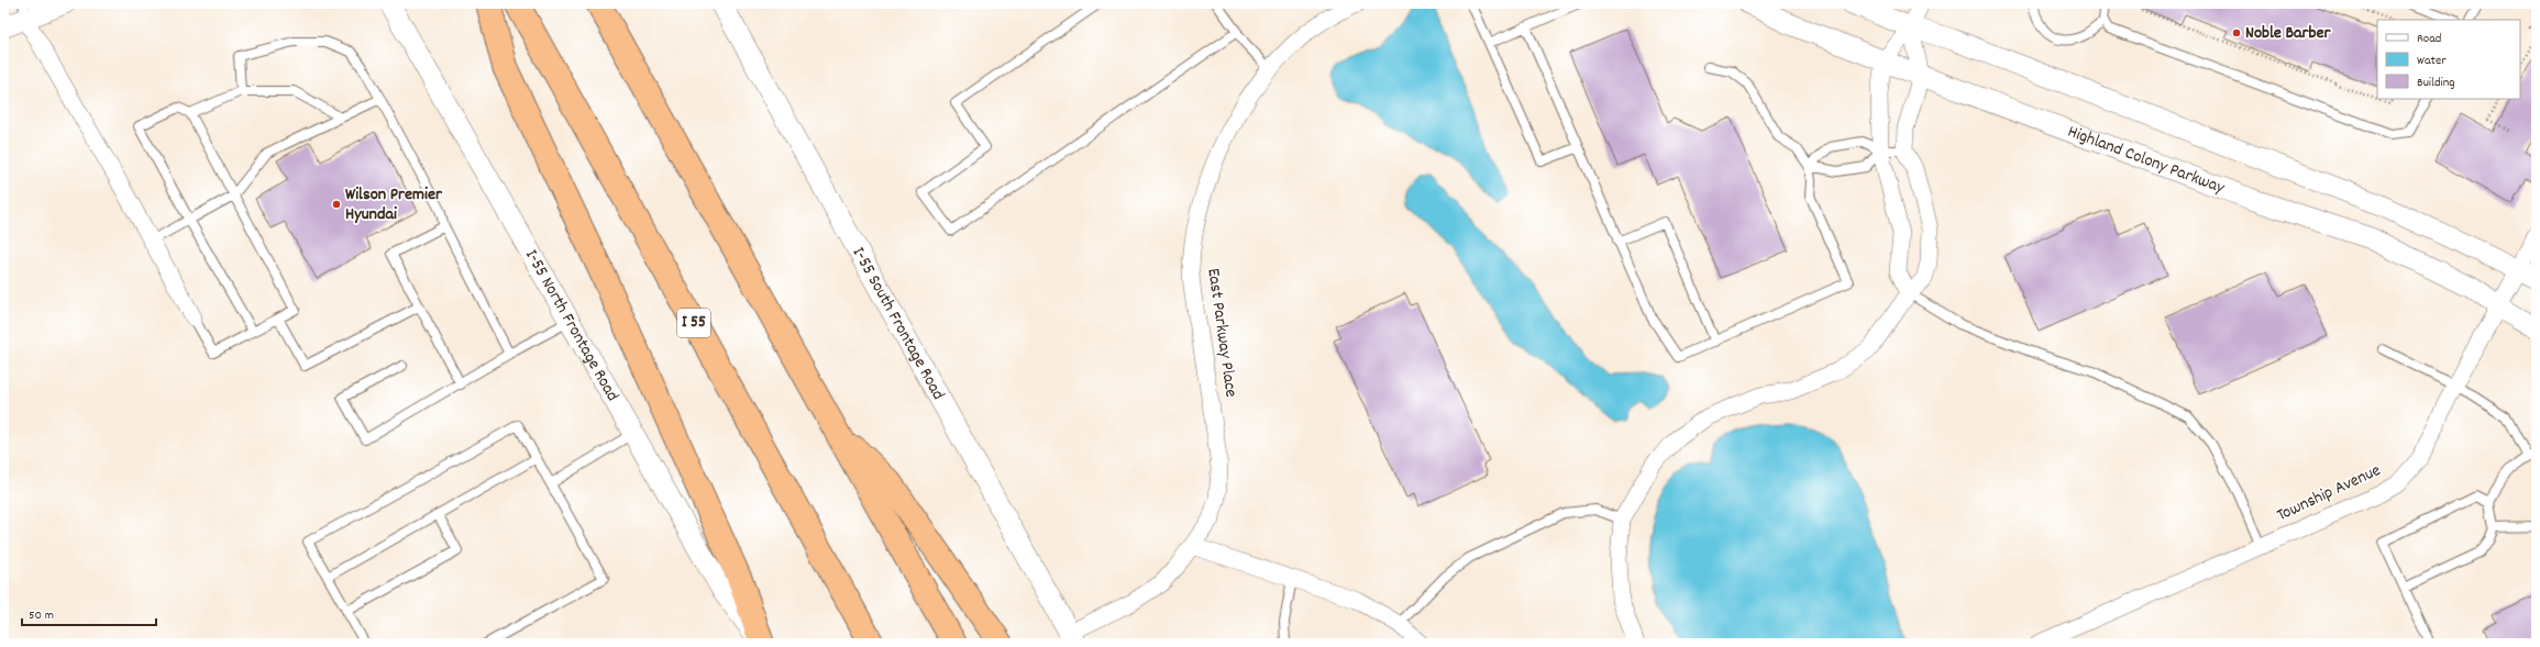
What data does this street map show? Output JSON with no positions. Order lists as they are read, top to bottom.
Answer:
{
  "streets": {
    "highway": ["I 55"],
    "street": [
      "Highland Colony Parkway",
      "I-55 South Frontage Road",
      "I-55 North Frontage Road",
      "East Parkway Place",
      "Township Avenue"
    ]
  },
  "crossings": [
    ["Highland Colony Parkway", "Township Avenue"],
    ["I-55 South Frontage Road", "East Parkway Place"]
  ],
  "places": ["Noble Barber", "Wilson Premier Hyundai"],
  "legend": ["Road", "Water", "Building"],
  "scale_bar": "50 m"
}
